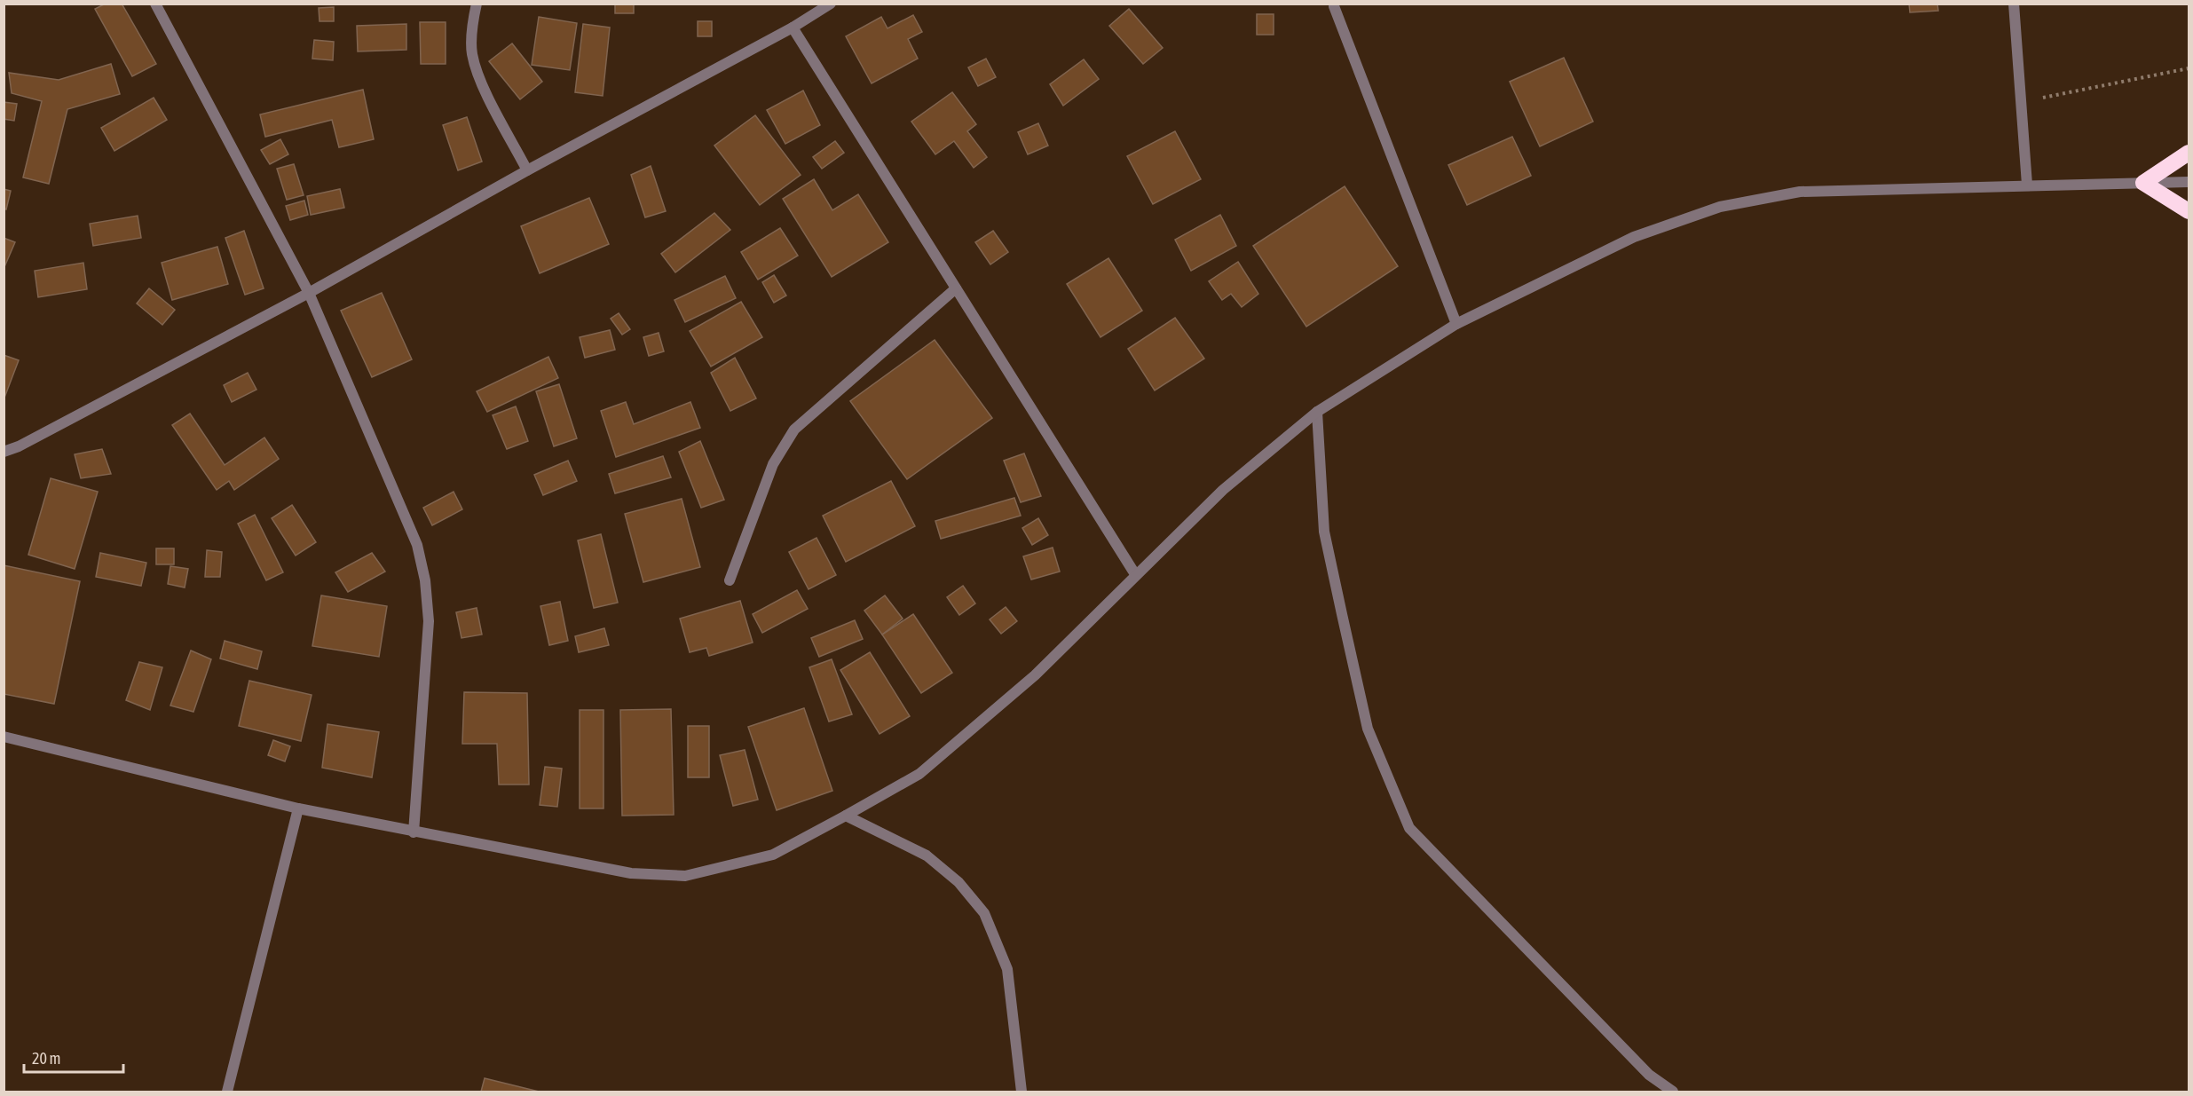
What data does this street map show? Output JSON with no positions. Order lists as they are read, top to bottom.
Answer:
{
  "scale_bar": "20 m"
}
